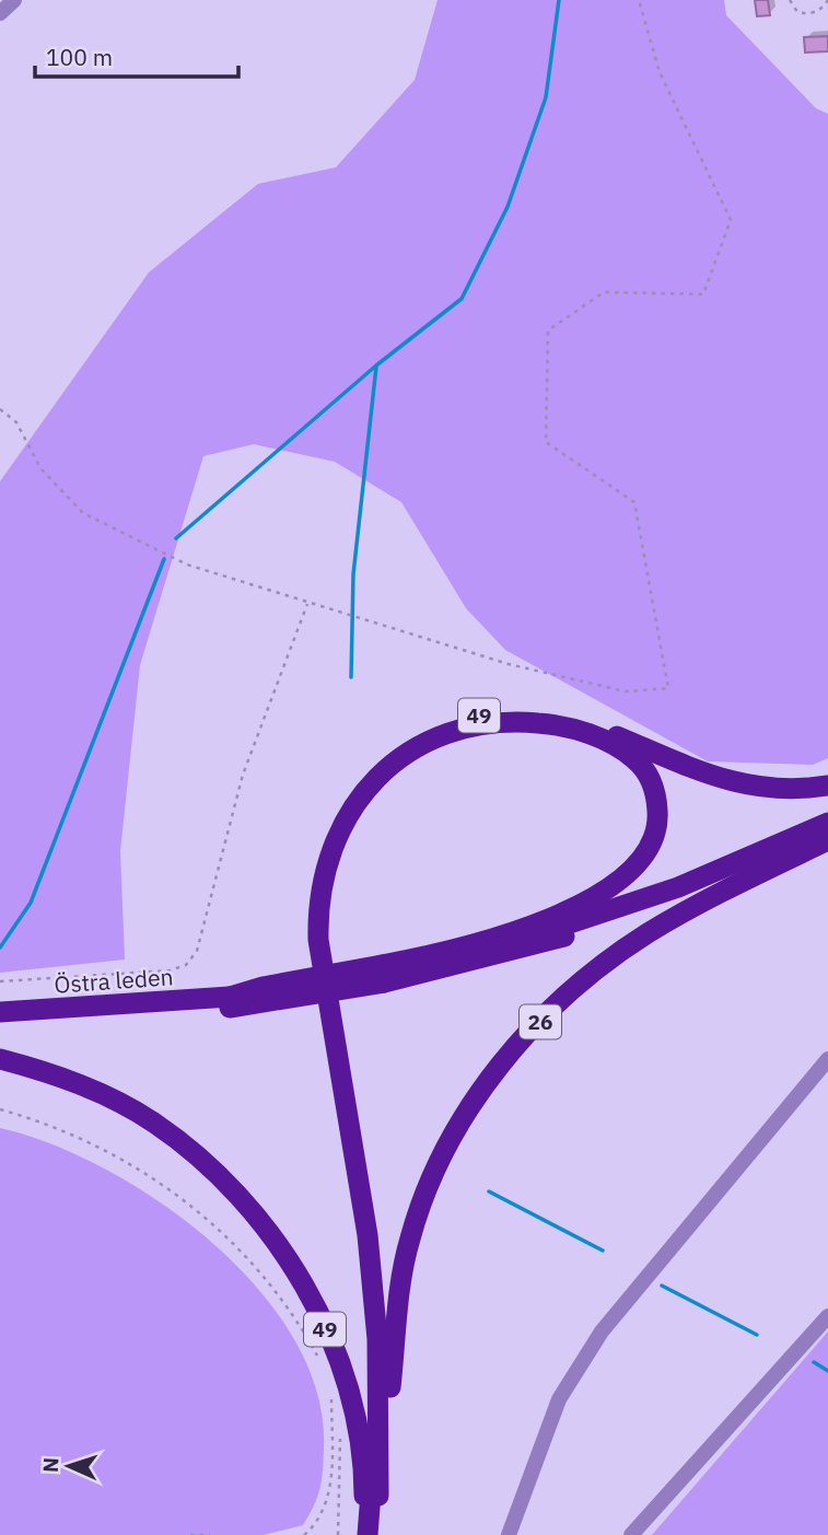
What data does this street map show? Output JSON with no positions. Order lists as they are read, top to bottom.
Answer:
{
  "streets": {
    "highway": ["49", "Östra leden", "26"]
  },
  "crossings": [
    ["49", "26"]
  ],
  "scale_bar": "100 m",
  "north": "left"
}
